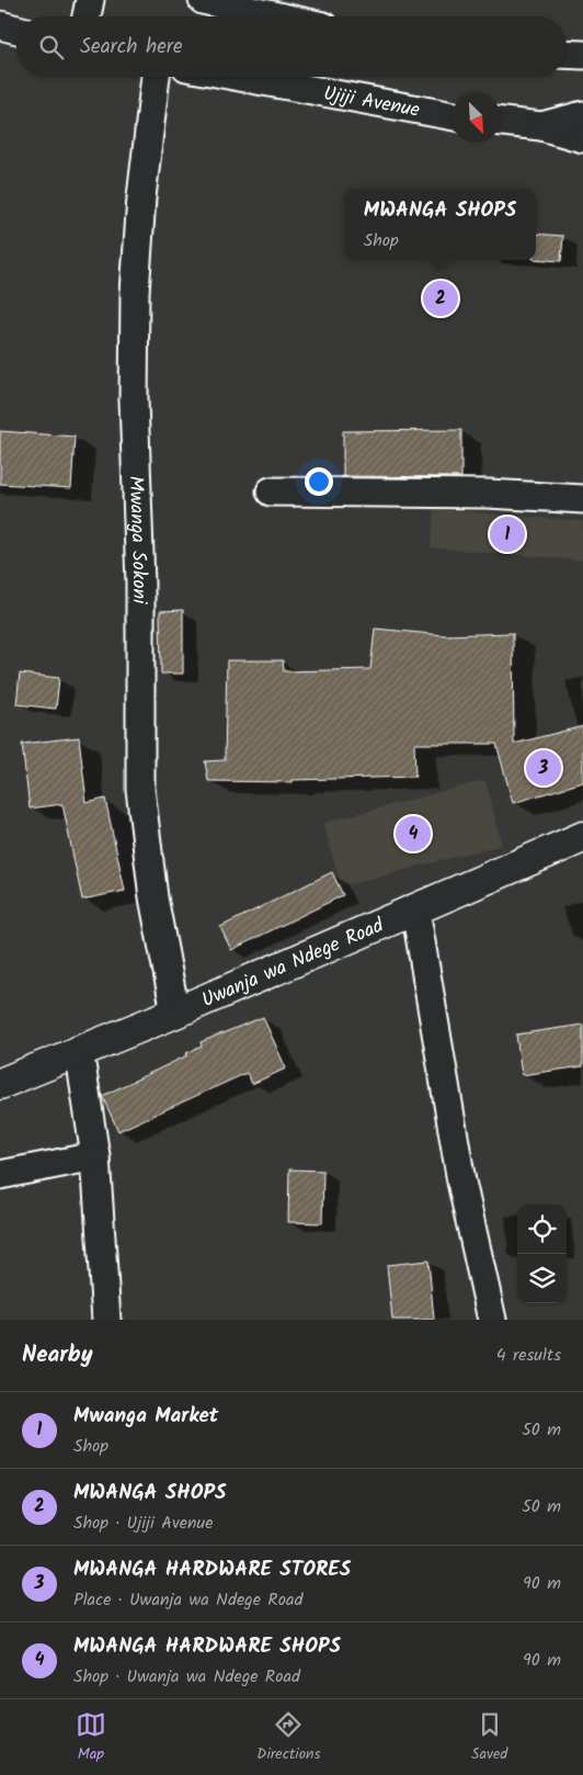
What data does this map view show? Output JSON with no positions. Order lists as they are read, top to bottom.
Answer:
{
  "streets": {
    "main road": ["Uwanja wa Ndege Road"],
    "street": ["Ujiji Avenue", "Mwanga Sokoni"]
  },
  "crossings": [
    ["Mwanga Sokoni", "Uwanja wa Ndege Road"]
  ],
  "north": "bottom right",
  "page": {
    "search": "Search here",
    "popup": ["MWANGA SHOPS", "Shop"],
    "pins": [
      "2",
      "1",
      "3",
      "4"
    ],
    "heading": ["Nearby", "4 results"],
    "list": [
      {
        "mark": "1",
        "name": "Mwanga Market",
        "note": "Shop",
        "value": "50 m"
      },
      {
        "mark": "2",
        "name": "MWANGA SHOPS",
        "note": "Shop · Ujiji Avenue",
        "value": "50 m"
      },
      {
        "mark": "3",
        "name": "MWANGA HARDWARE STORES",
        "note": "Place · Uwanja wa Ndege Road",
        "value": "90 m"
      },
      {
        "mark": "4",
        "name": "MWANGA HARDWARE SHOPS",
        "note": "Shop · Uwanja wa Ndege Road",
        "value": "90 m"
      }
    ],
    "nav": ["Map", "Directions", "Saved"]
  }
}
